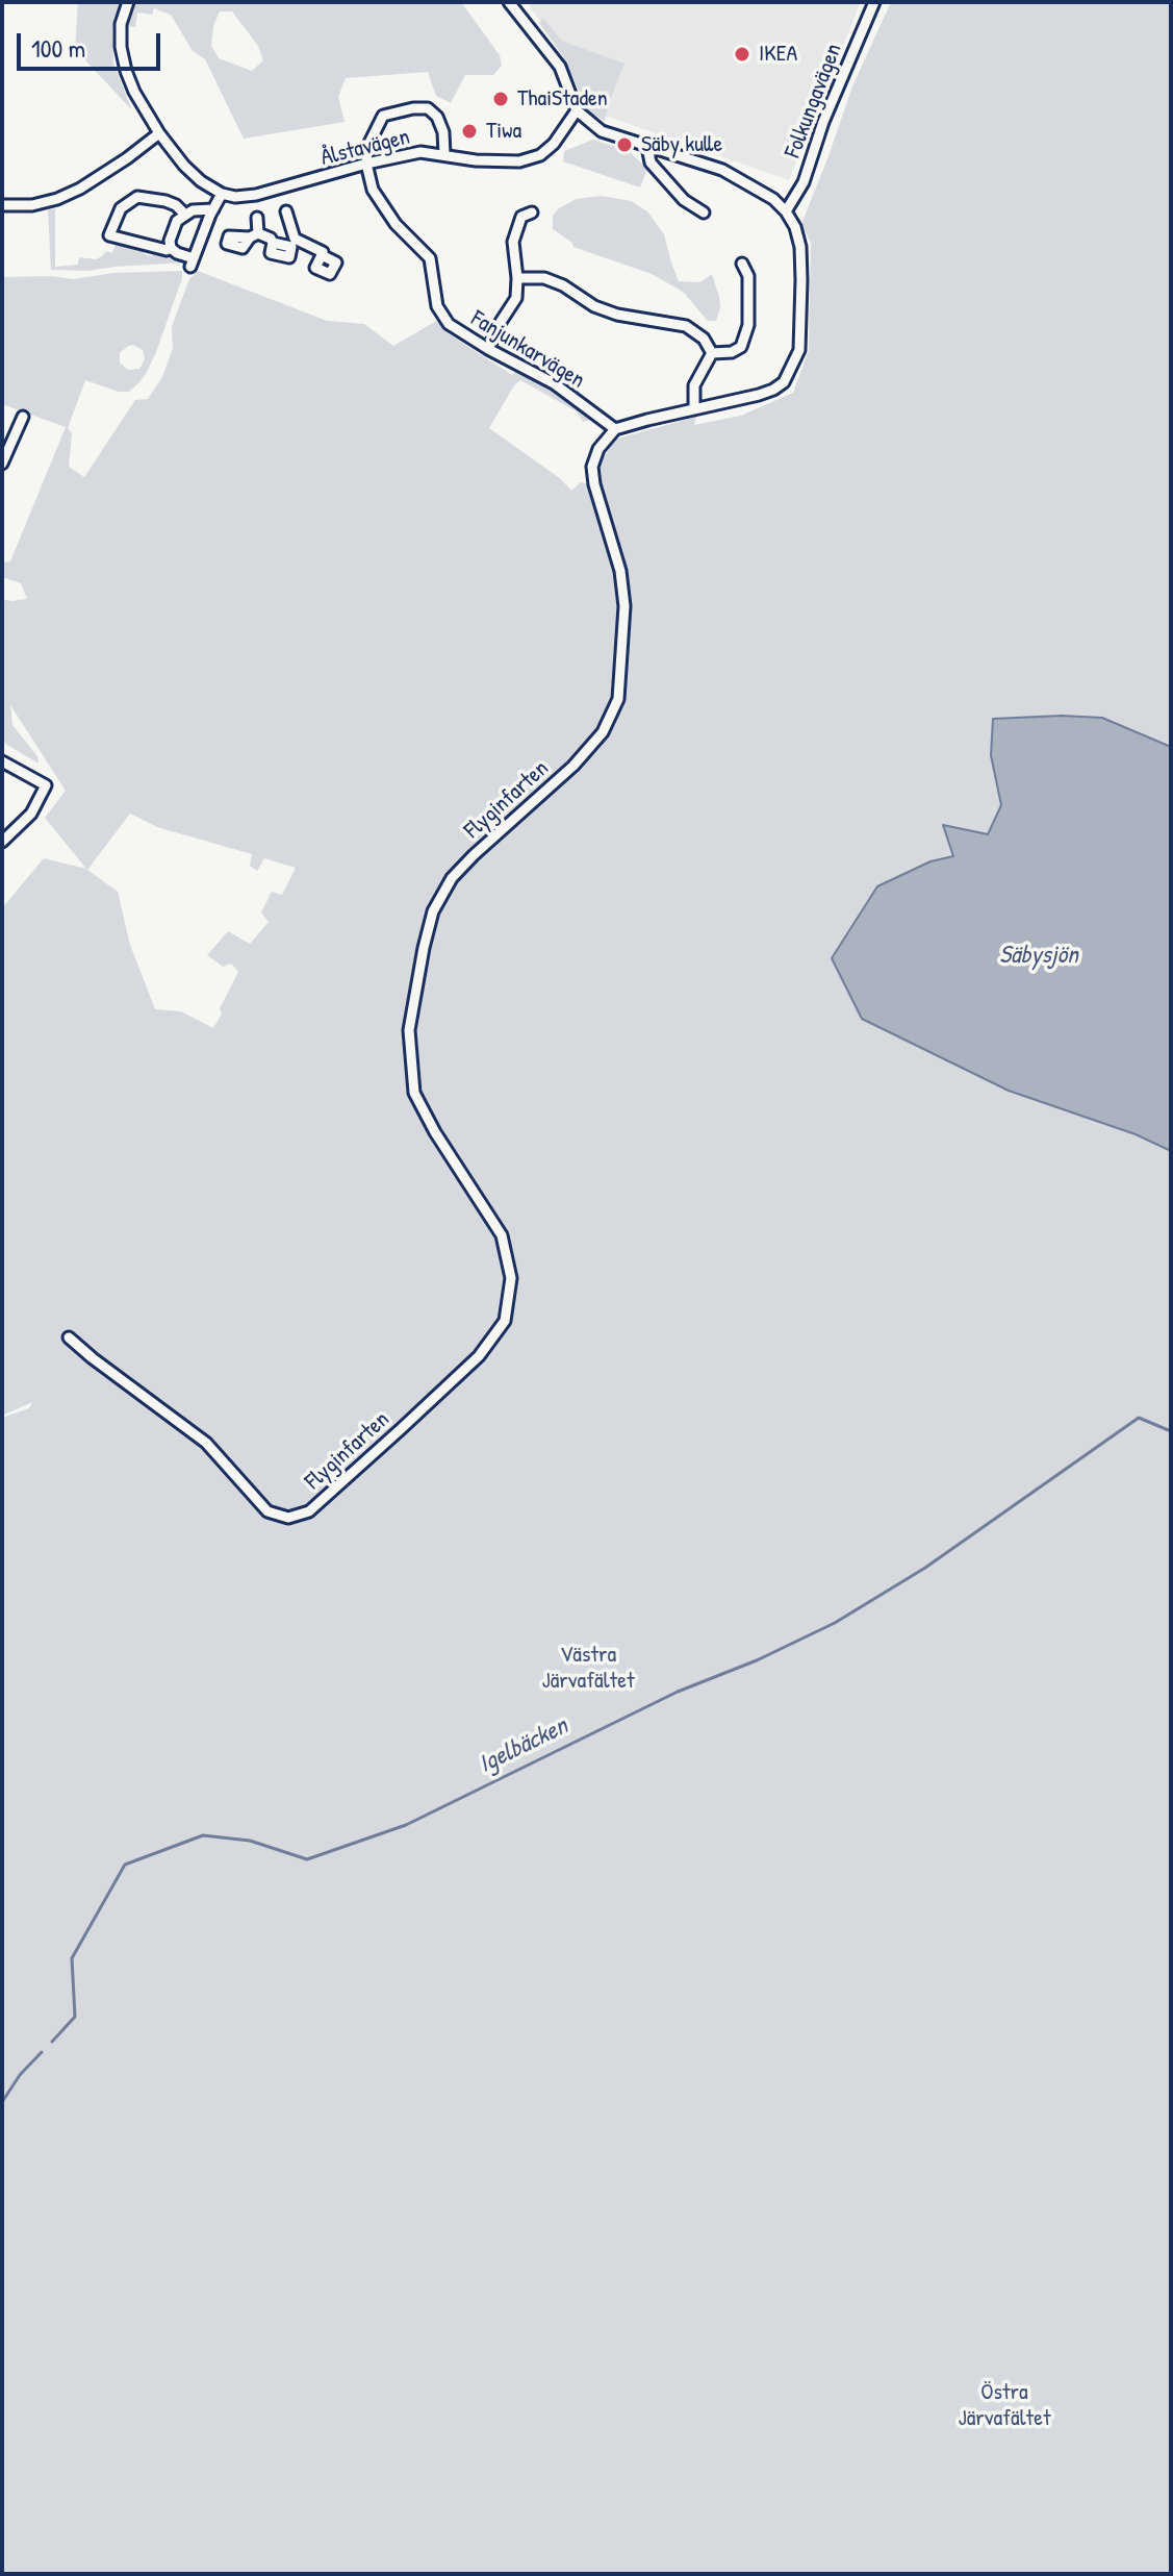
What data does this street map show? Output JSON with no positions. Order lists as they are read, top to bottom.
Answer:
{
  "streets": {
    "street": [
      "Folkungavägen",
      "Ålstavägen",
      "Fanjunkarvägen",
      "Flyginfarten"
    ]
  },
  "crossings": [
    ["Ålstavägen", "Fanjunkarvägen"],
    ["Fanjunkarvägen", "Flyginfarten"]
  ],
  "water": ["Säbysjön", "Igelbäcken"],
  "parks": ["Västra Järvafältet", "Östra Järvafältet"],
  "places": [
    "IKEA",
    "ThaiStaden",
    "Tiwa",
    "Säby kulle"
  ],
  "scale_bar": "100 m"
}
